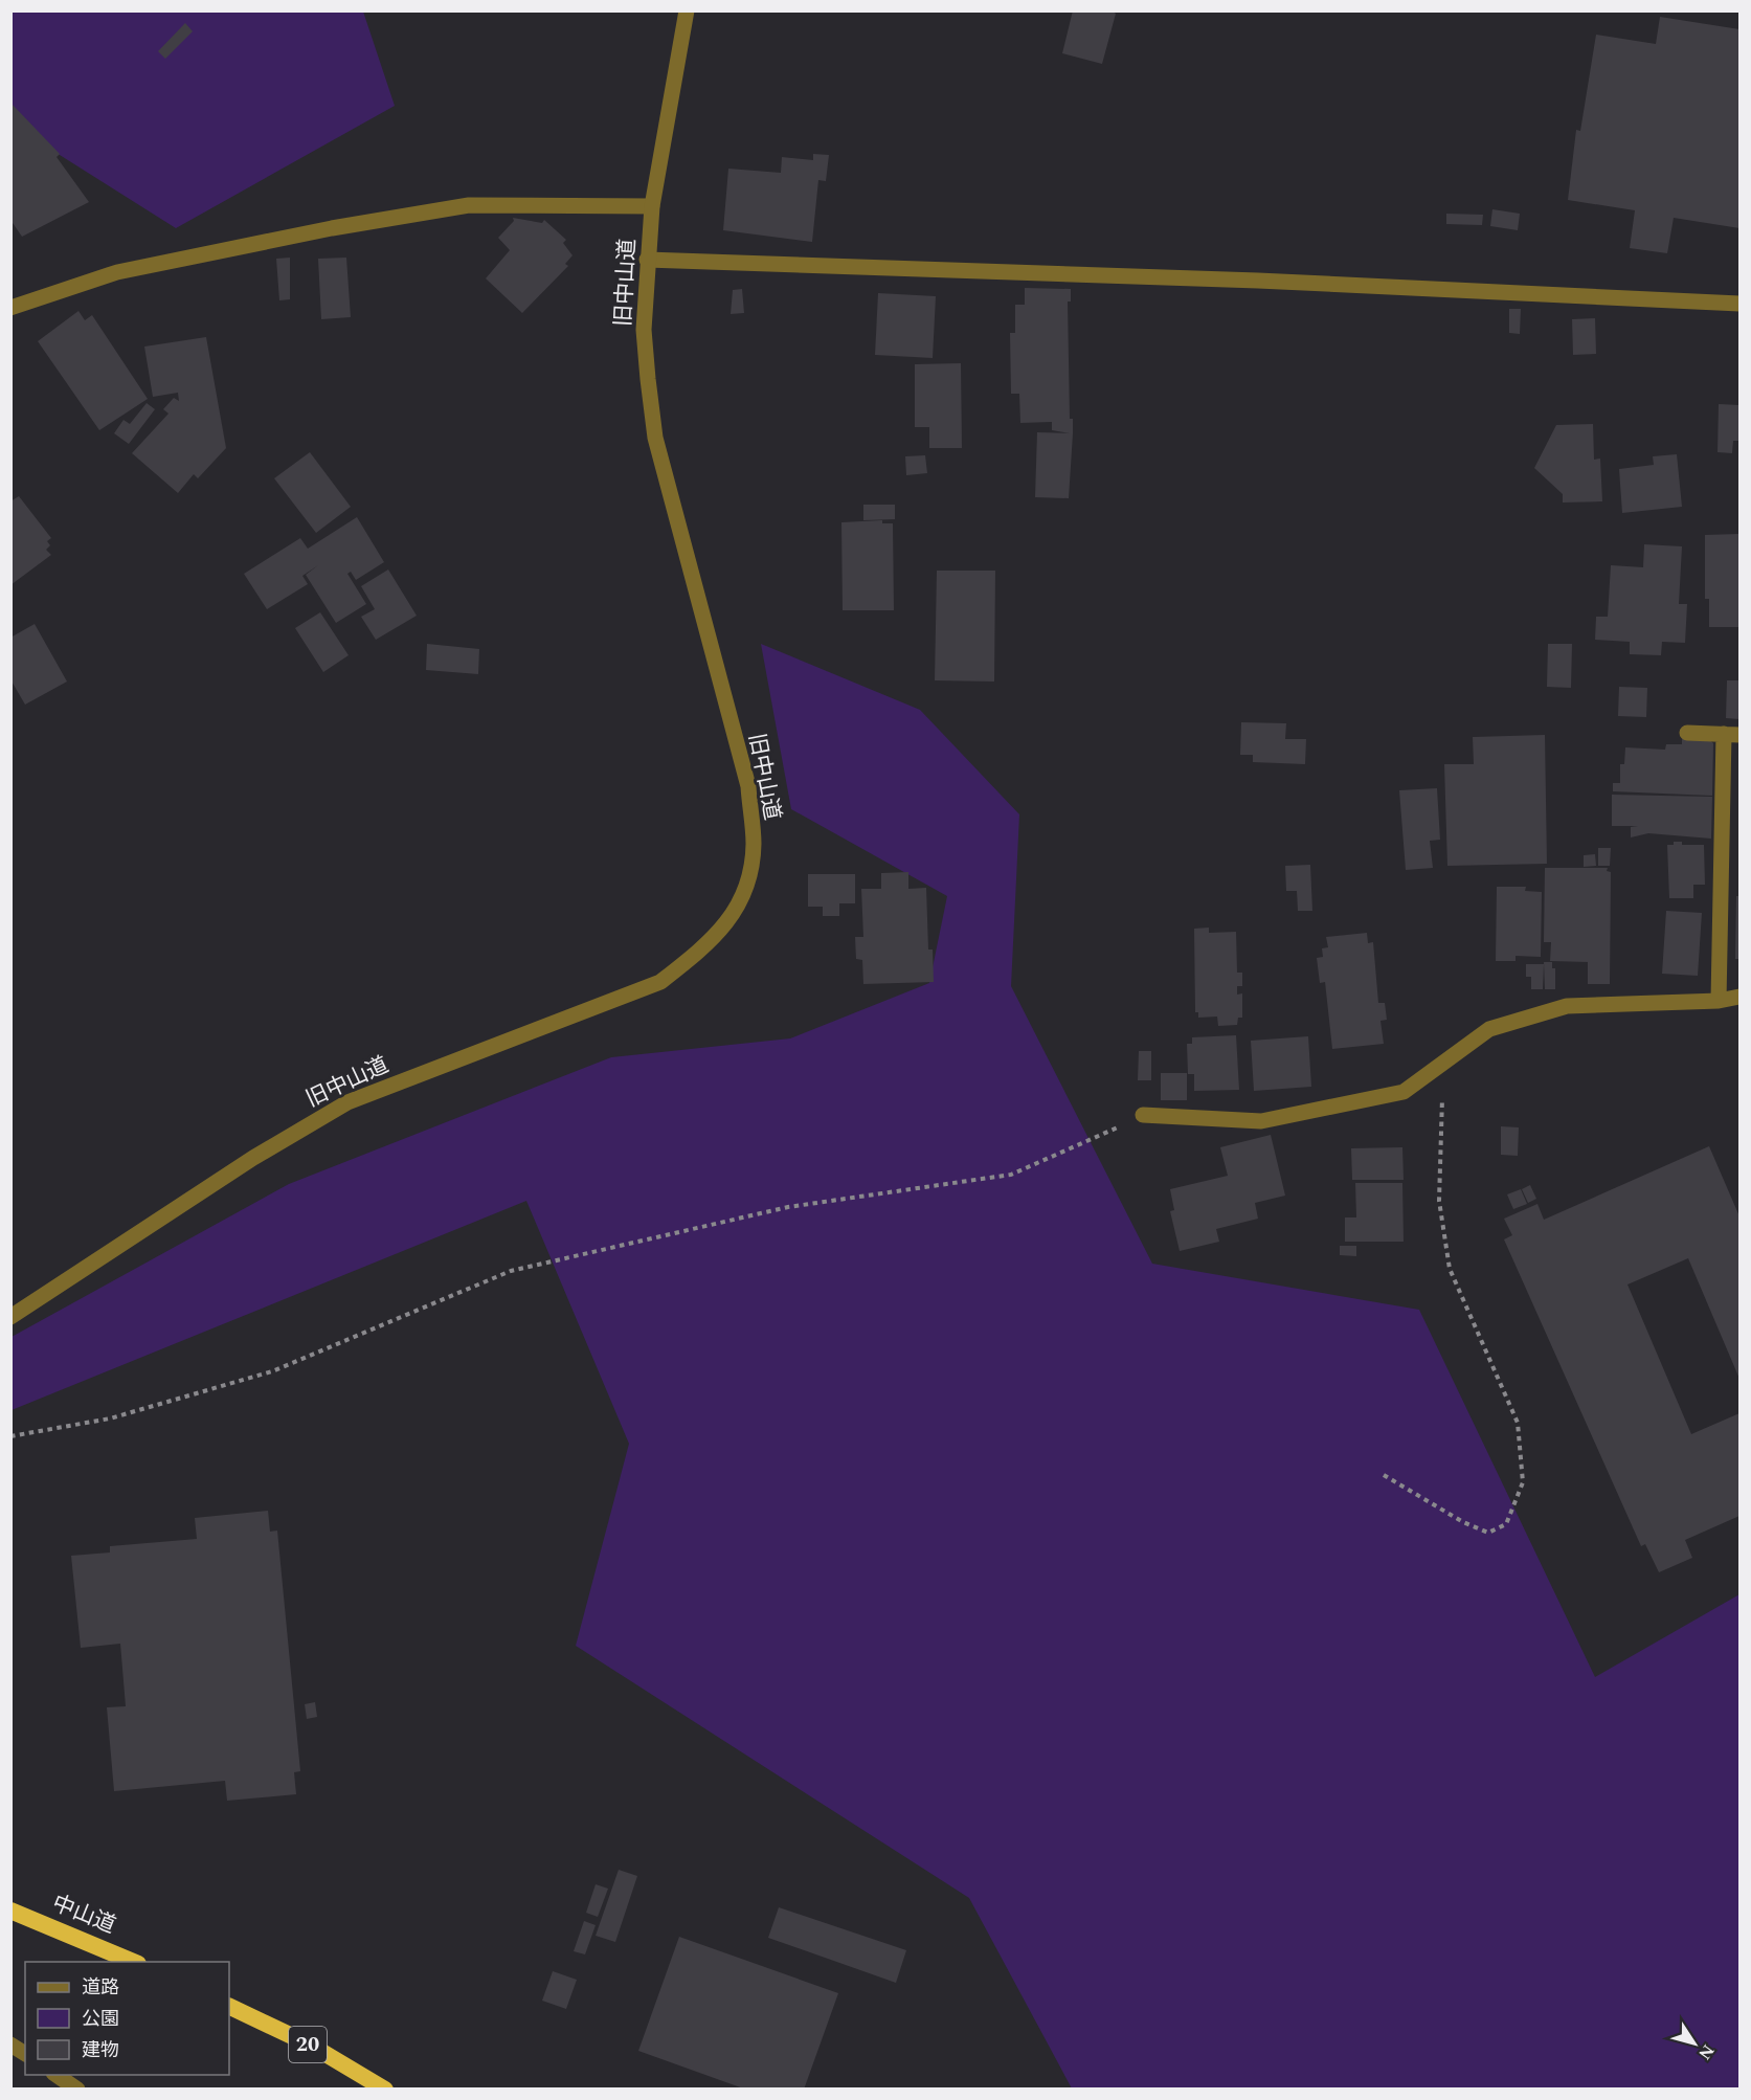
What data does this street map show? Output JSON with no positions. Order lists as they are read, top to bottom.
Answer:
{
  "streets": {
    "highway": ["中山道", "20"],
    "street": ["旧中山道"]
  },
  "legend": ["道路", "公園", "建物"],
  "north": "bottom right"
}
